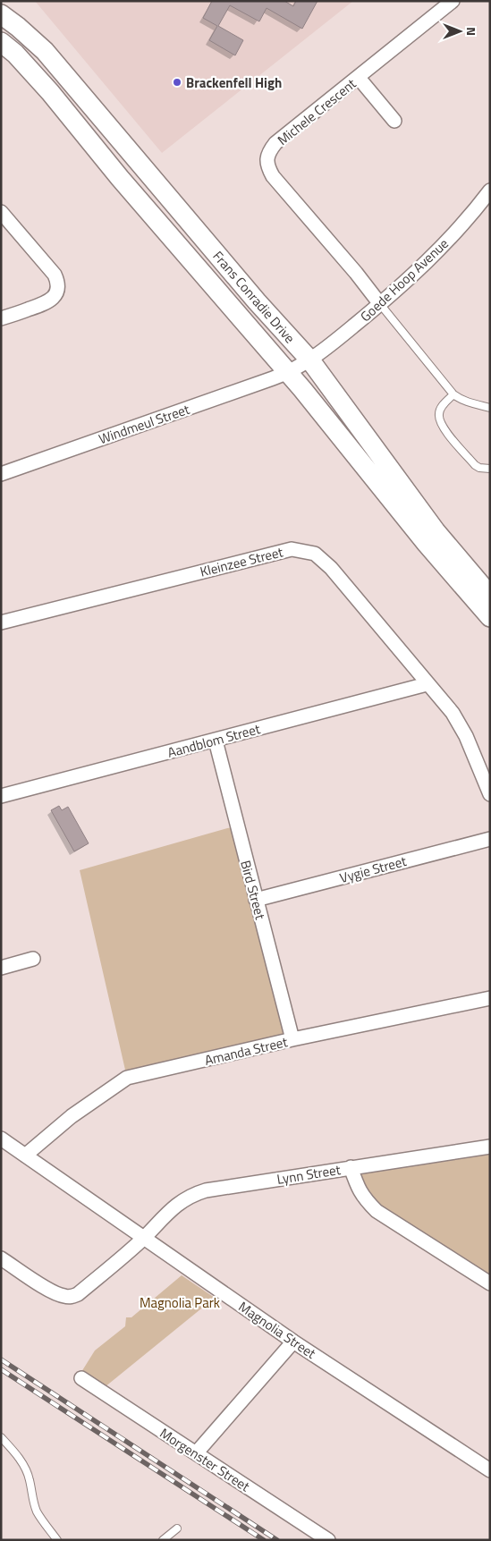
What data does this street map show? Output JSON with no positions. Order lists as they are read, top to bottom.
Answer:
{
  "streets": {
    "street": [
      "Michele Crescent",
      "Goede Hoop Avenue",
      "Frans Conradie Drive",
      "Windmeul Street",
      "Kleinzee Street",
      "Aandblom Street",
      "Vygie Street",
      "Bird Street",
      "Amanda Street",
      "Lynn Street",
      "Magnolia Street",
      "Morgenster Street"
    ]
  },
  "crossings": [
    ["Michele Crescent", "Goede Hoop Avenue"],
    ["Goede Hoop Avenue", "Frans Conradie Drive"],
    ["Goede Hoop Avenue", "Windmeul Street"],
    ["Frans Conradie Drive", "Windmeul Street"],
    ["Kleinzee Street", "Aandblom Street"],
    ["Aandblom Street", "Bird Street"],
    ["Vygie Street", "Bird Street"],
    ["Bird Street", "Amanda Street"],
    ["Amanda Street", "Magnolia Street"],
    ["Lynn Street", "Magnolia Street"]
  ],
  "parks": ["Magnolia Park"],
  "places": ["Brackenfell High"],
  "north": "right"
}
